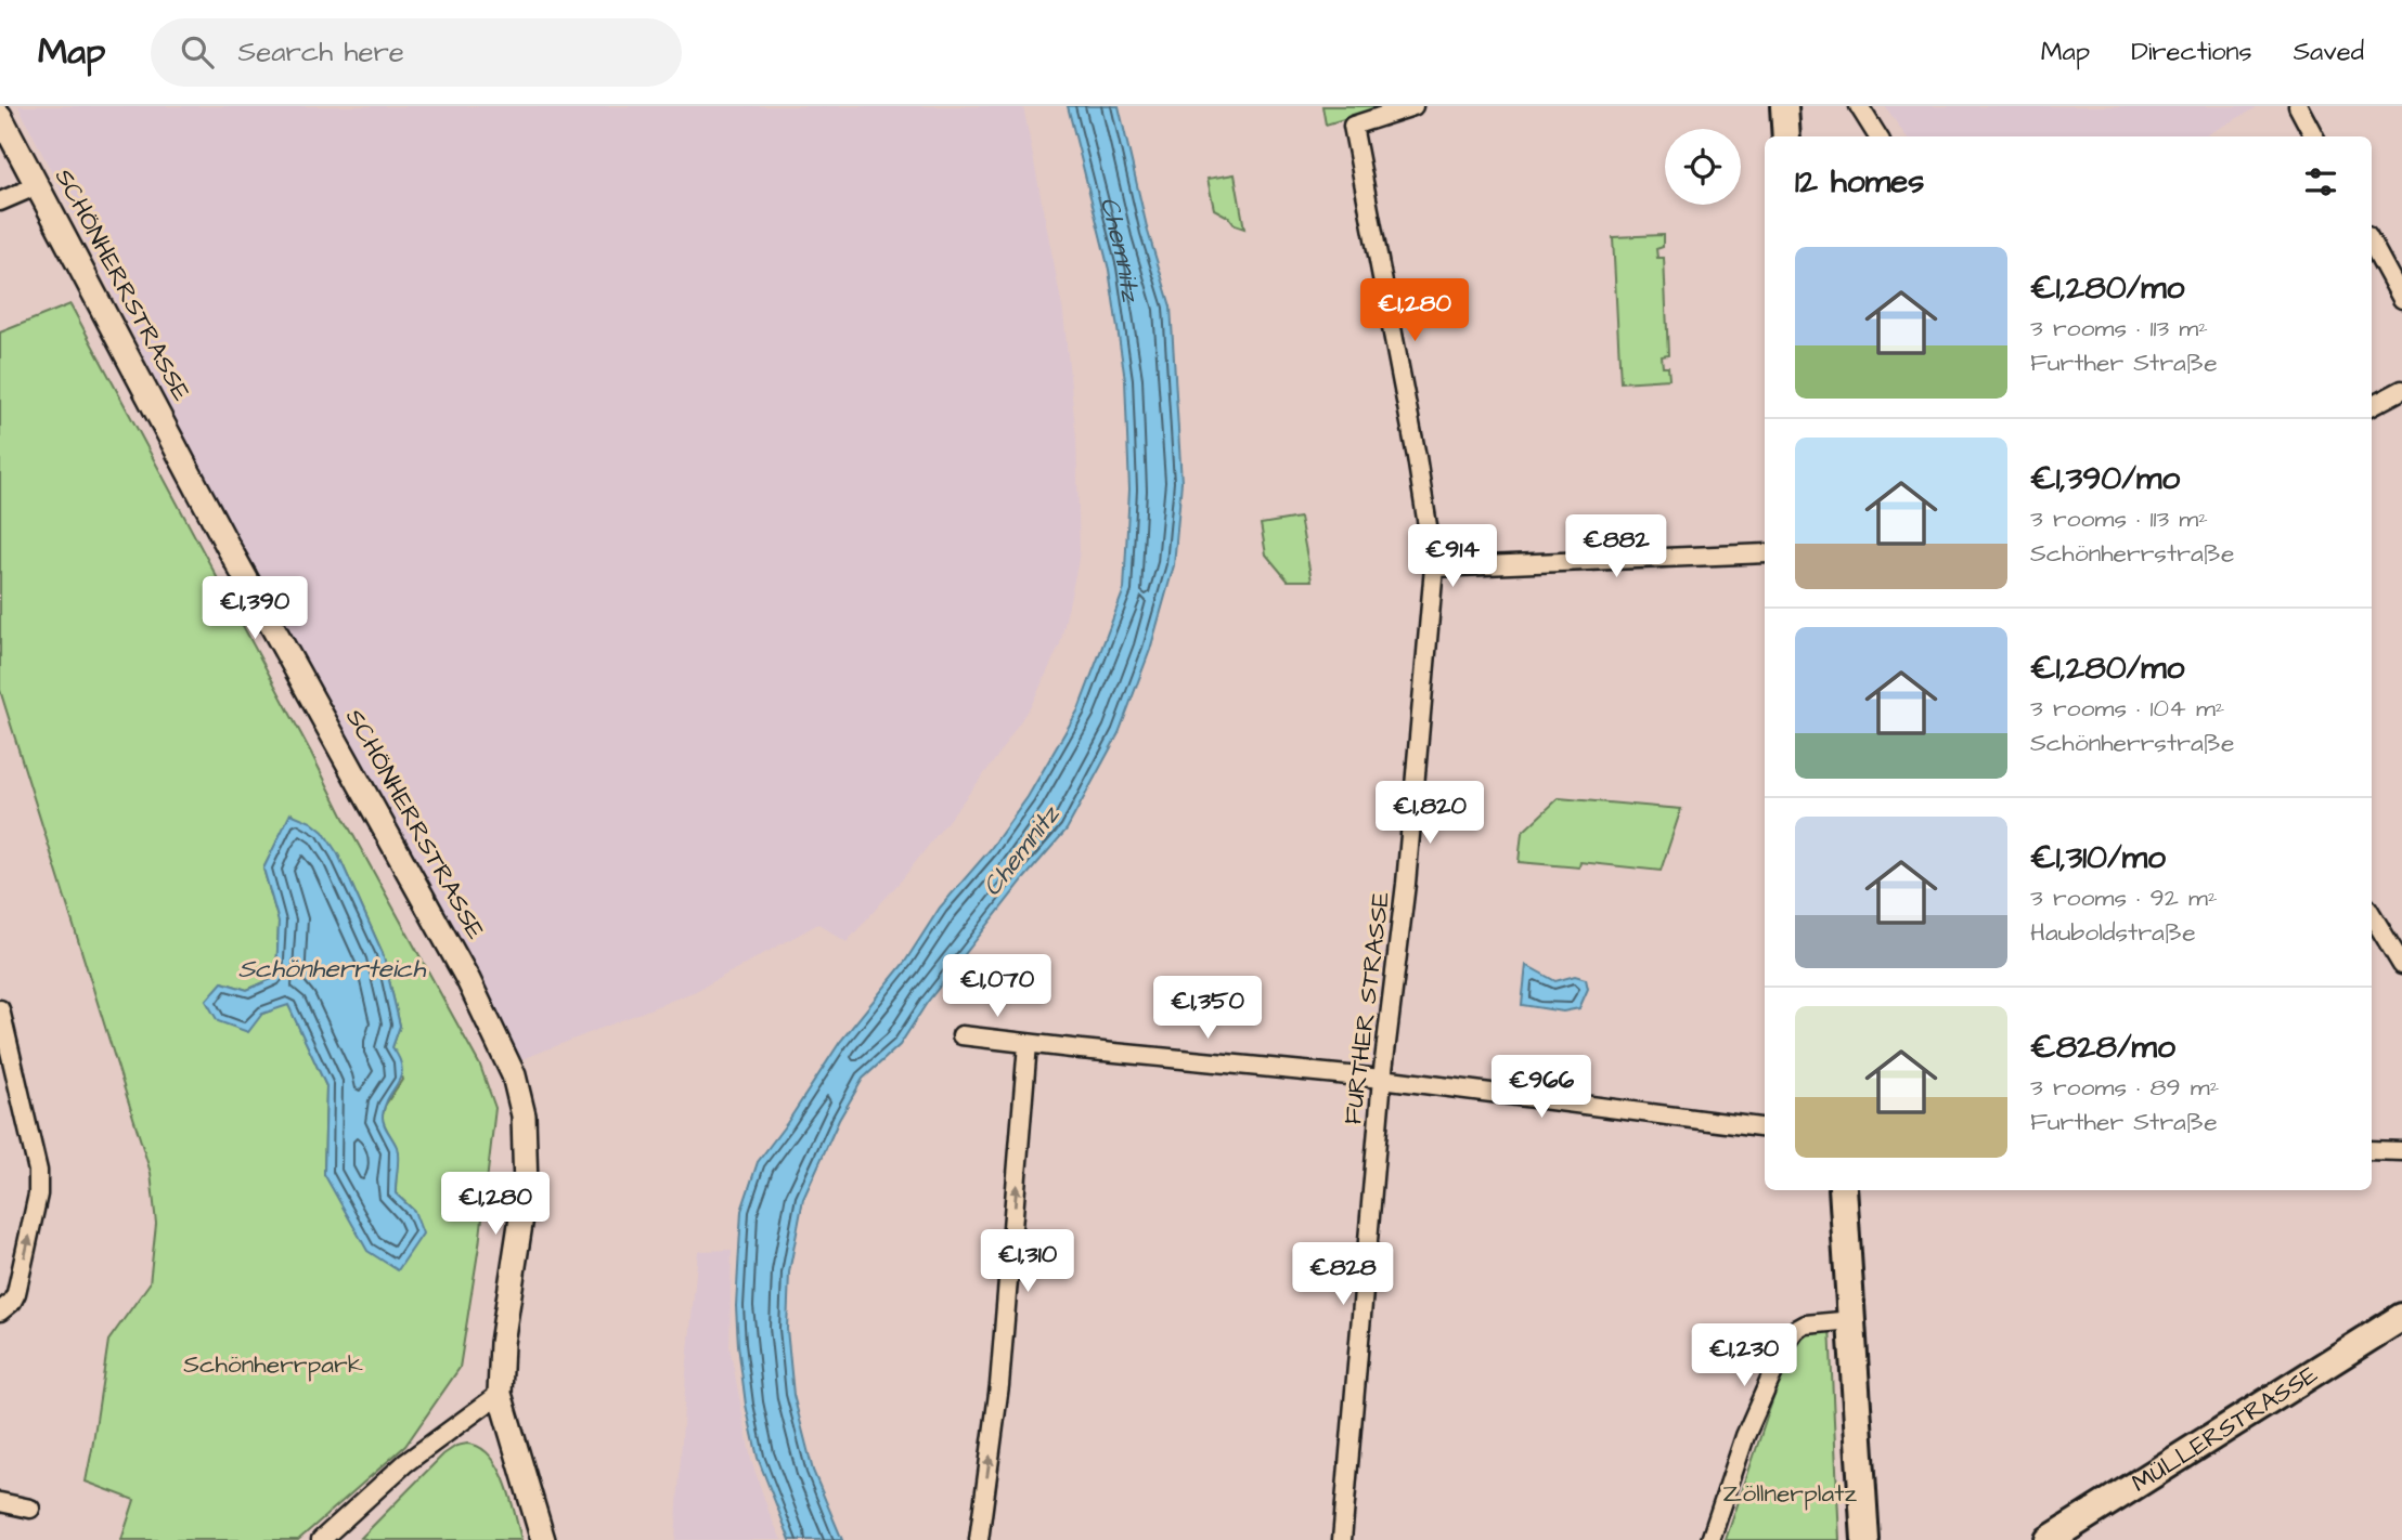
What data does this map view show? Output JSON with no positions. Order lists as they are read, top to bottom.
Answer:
{
  "streets": {
    "main road": ["SCHÖNHERRSTRASSE", "MÜLLERSTRASSE"],
    "street": ["FURTHER STRASSE"]
  },
  "water": ["Chemnitz", "Schönherrteich"],
  "parks": ["Schönherrpark", "Zöllnerplatz"],
  "page": {
    "header": "Map",
    "search": "Search here",
    "nav": ["Map", "Directions", "Saved"],
    "heading": "12 homes",
    "list": [
      {
        "name": "€1,280/mo",
        "note": "3 rooms · 113 m² · Further Straße"
      },
      {
        "name": "€1,390/mo",
        "note": "3 rooms · 113 m² · Schönherrstraße"
      },
      {
        "name": "€1,280/mo",
        "note": "3 rooms · 104 m² · Schönherrstraße"
      },
      {
        "name": "€1,310/mo",
        "note": "3 rooms · 92 m² · Hauboldstraße"
      },
      {
        "name": "€828/mo",
        "note": "3 rooms · 89 m² · Further Straße"
      }
    ],
    "price": [
      "€1,280",
      "€882",
      "€914",
      "€1,390",
      "€1,820",
      "€1,070",
      "€1,350",
      "€966",
      "€1,280",
      "€1,310",
      "€828",
      "€1,230"
    ]
  }
}
